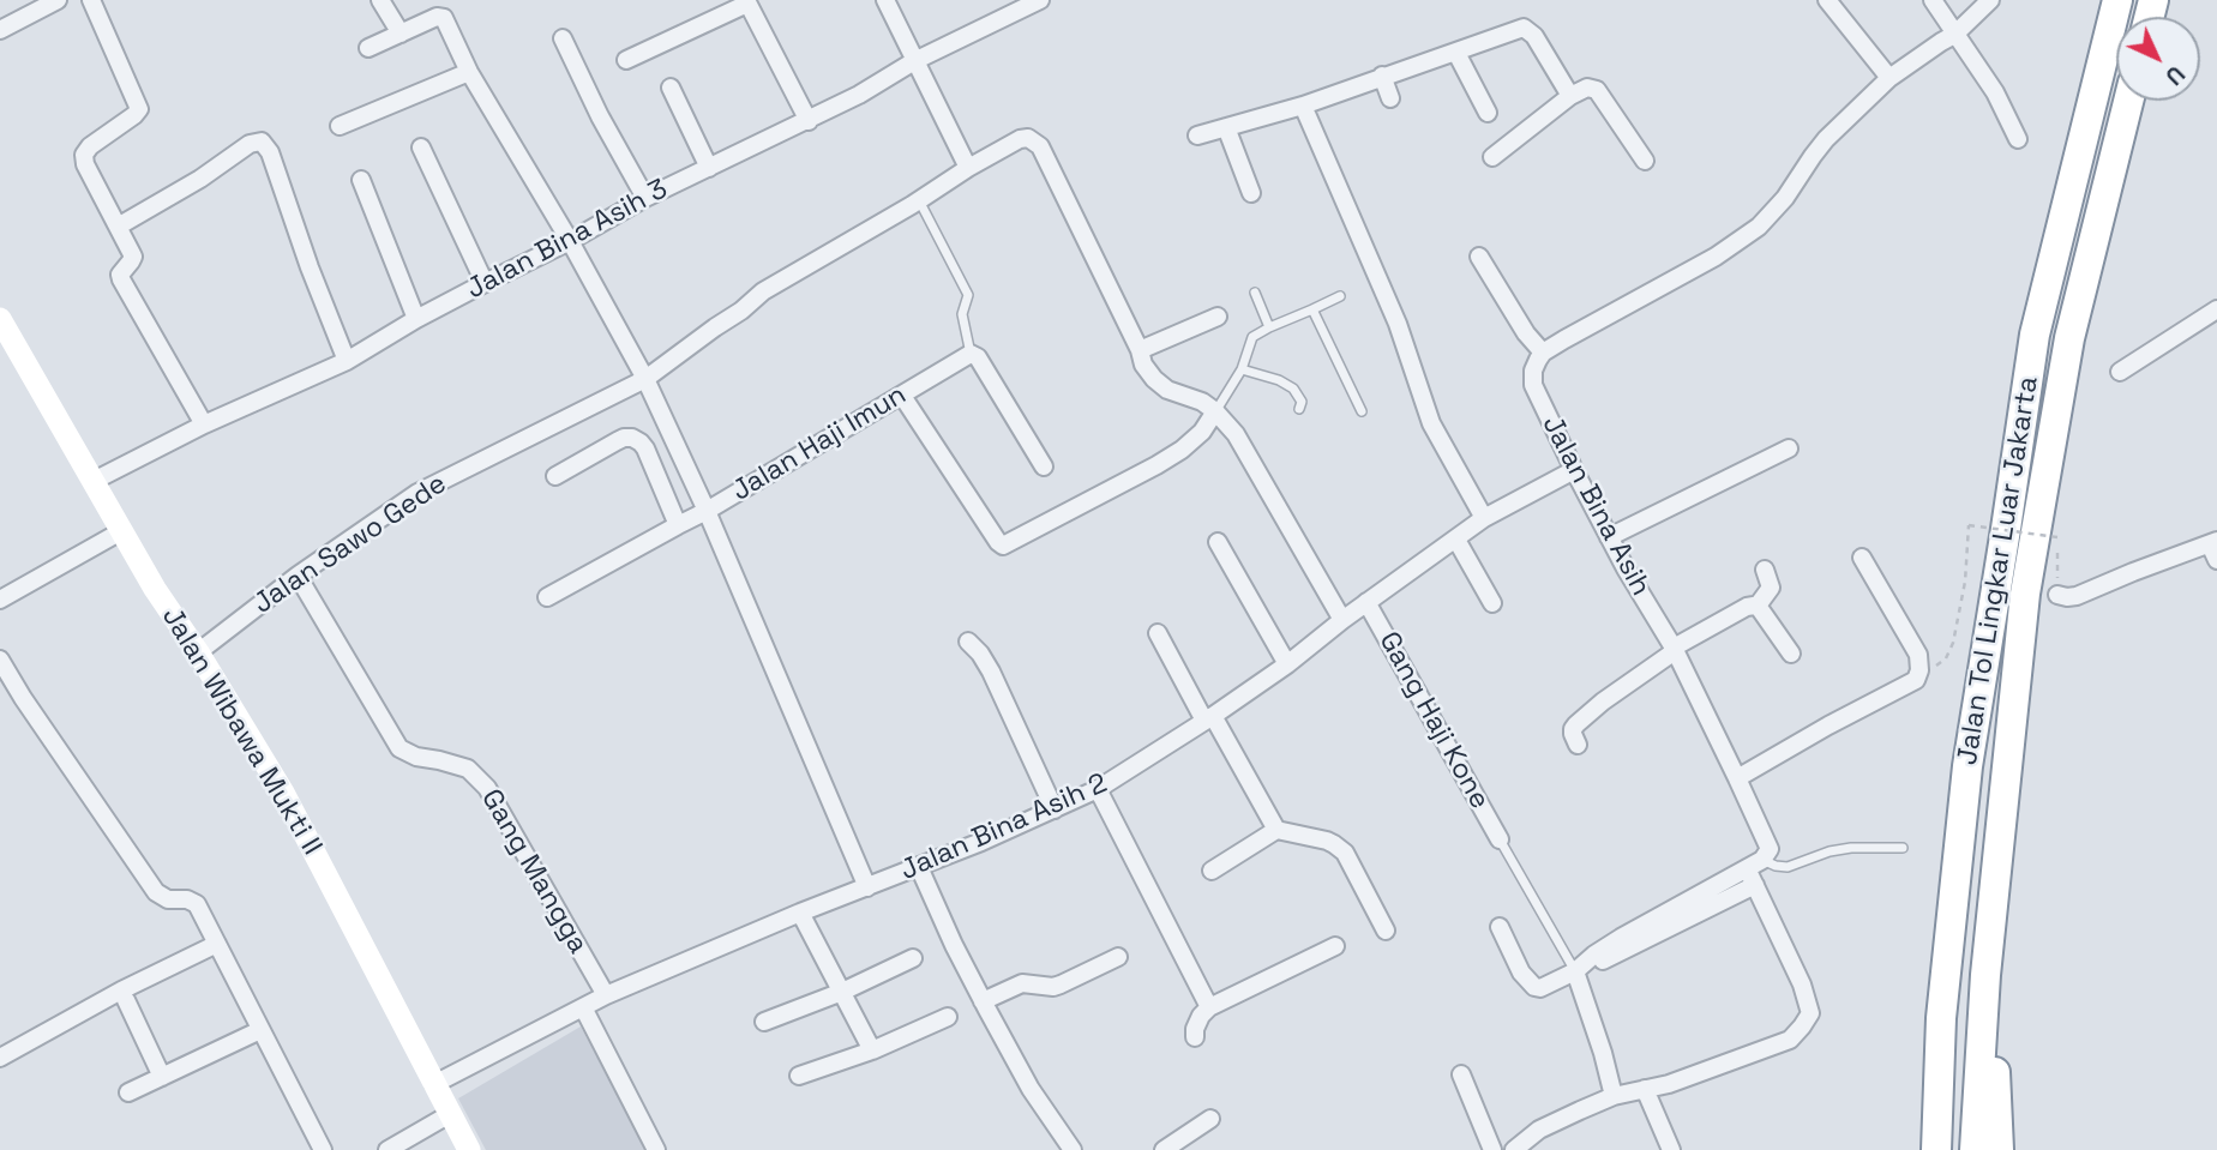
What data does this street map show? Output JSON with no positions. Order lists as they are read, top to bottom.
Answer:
{
  "streets": {
    "highway": ["Jalan Tol Lingkar Luar Jakarta"],
    "main road": ["Jalan Wibawa Mukti II"],
    "street": [
      "Jalan Bina Asih 3",
      "Jalan Haji Imun",
      "Jalan Bina Asih",
      "Jalan Sawo Gede",
      "Gang Haji Kone",
      "Jalan Bina Asih 2",
      "Gang Mangga"
    ]
  },
  "crossings": [
    ["Jalan Bina Asih 3", "Jalan Wibawa Mukti II"],
    ["Jalan Bina Asih", "Jalan Bina Asih 2"],
    ["Jalan Sawo Gede", "Jalan Wibawa Mukti II"],
    ["Jalan Sawo Gede", "Gang Mangga"],
    ["Gang Haji Kone", "Jalan Bina Asih 2"],
    ["Jalan Wibawa Mukti II", "Jalan Bina Asih 2"],
    ["Jalan Bina Asih 2", "Gang Mangga"]
  ],
  "north": "bottom right"
}
